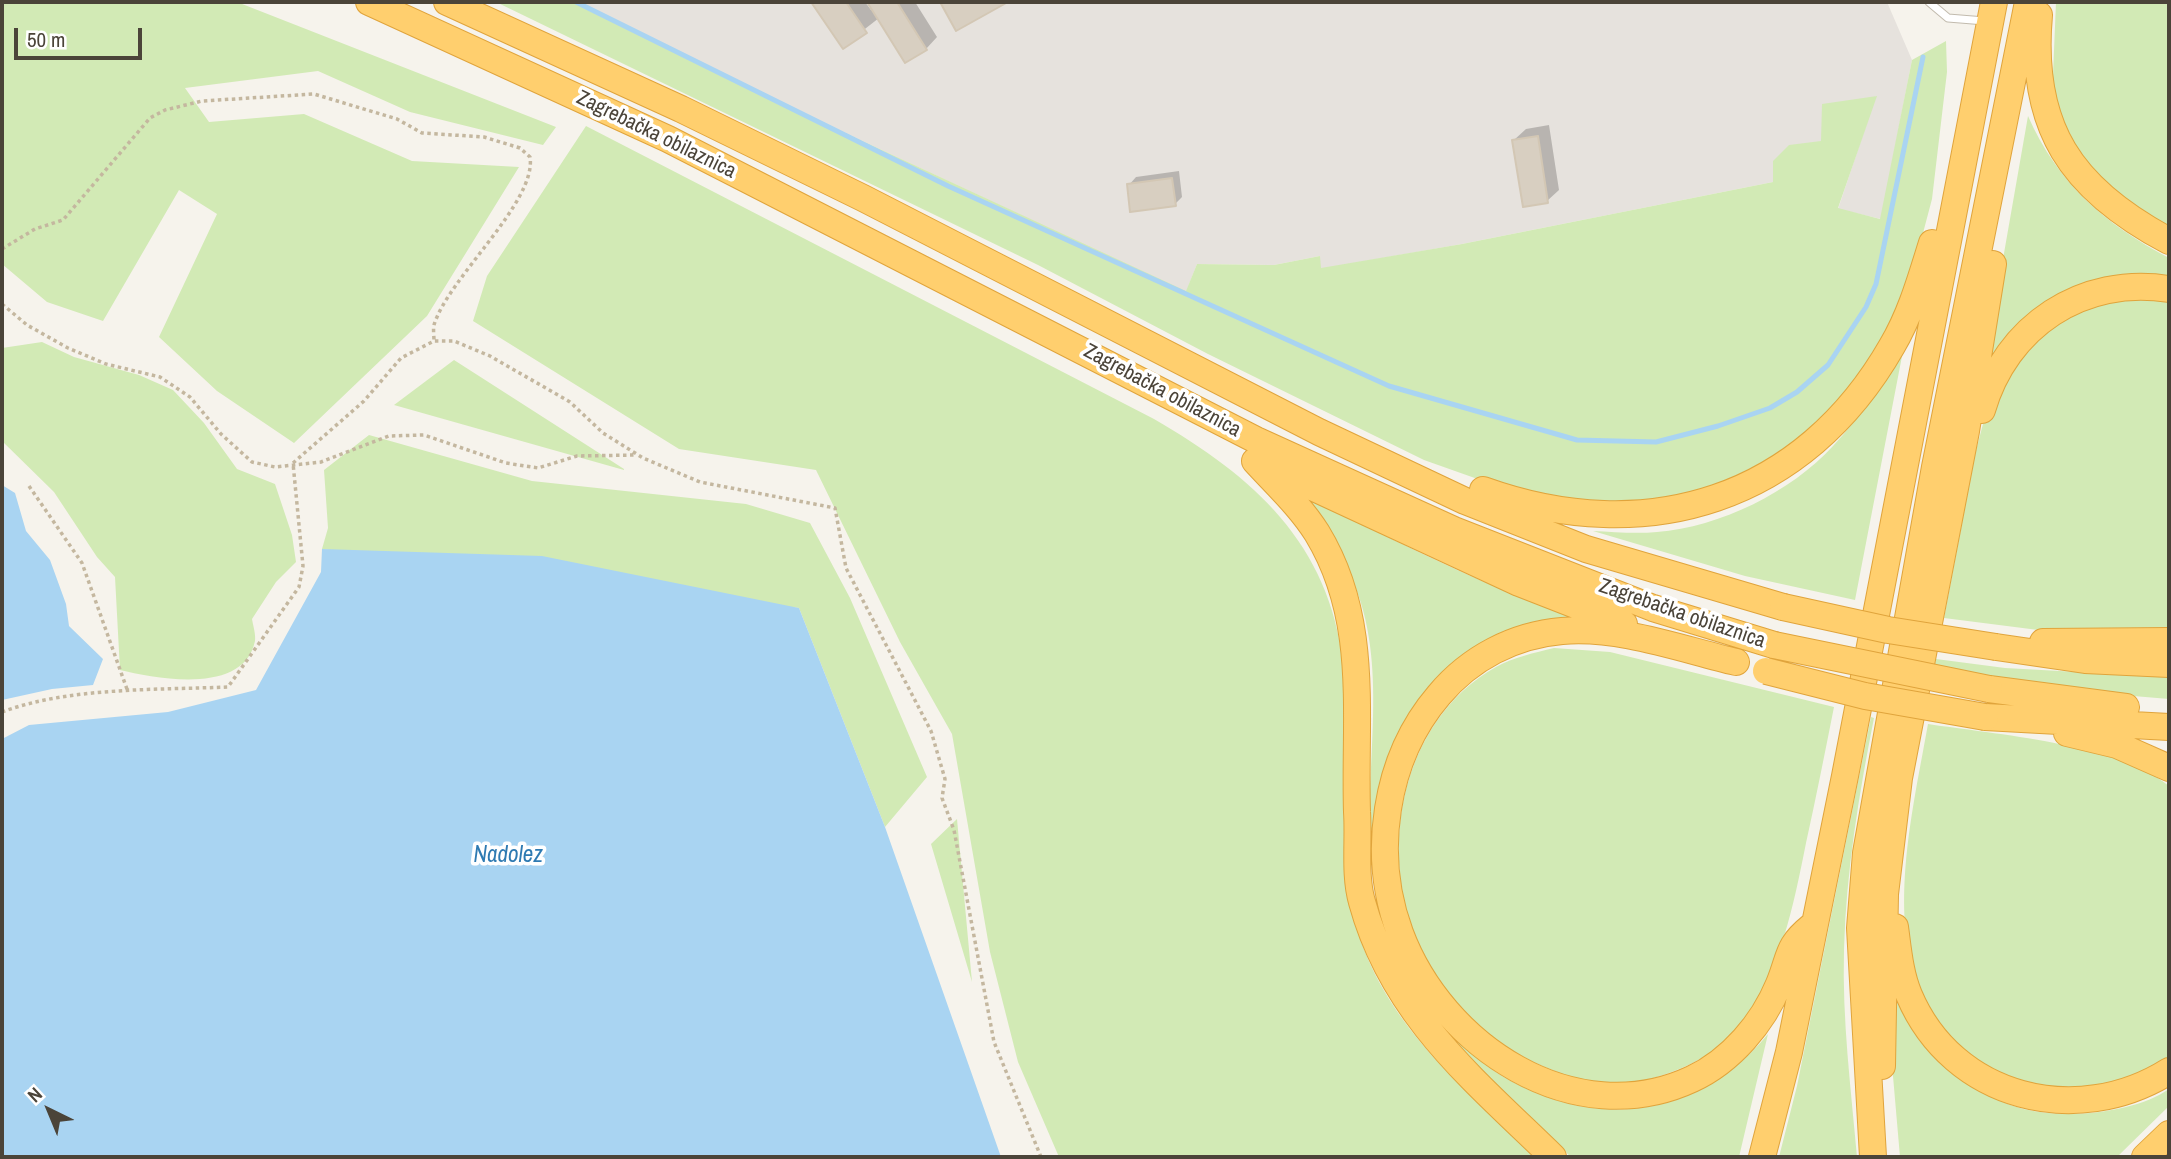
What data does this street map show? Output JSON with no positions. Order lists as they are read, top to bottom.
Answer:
{
  "streets": {
    "highway": ["Zagrebačka obilaznica"]
  },
  "water": ["Nadolez"],
  "scale_bar": "50 m",
  "north": "top left"
}
